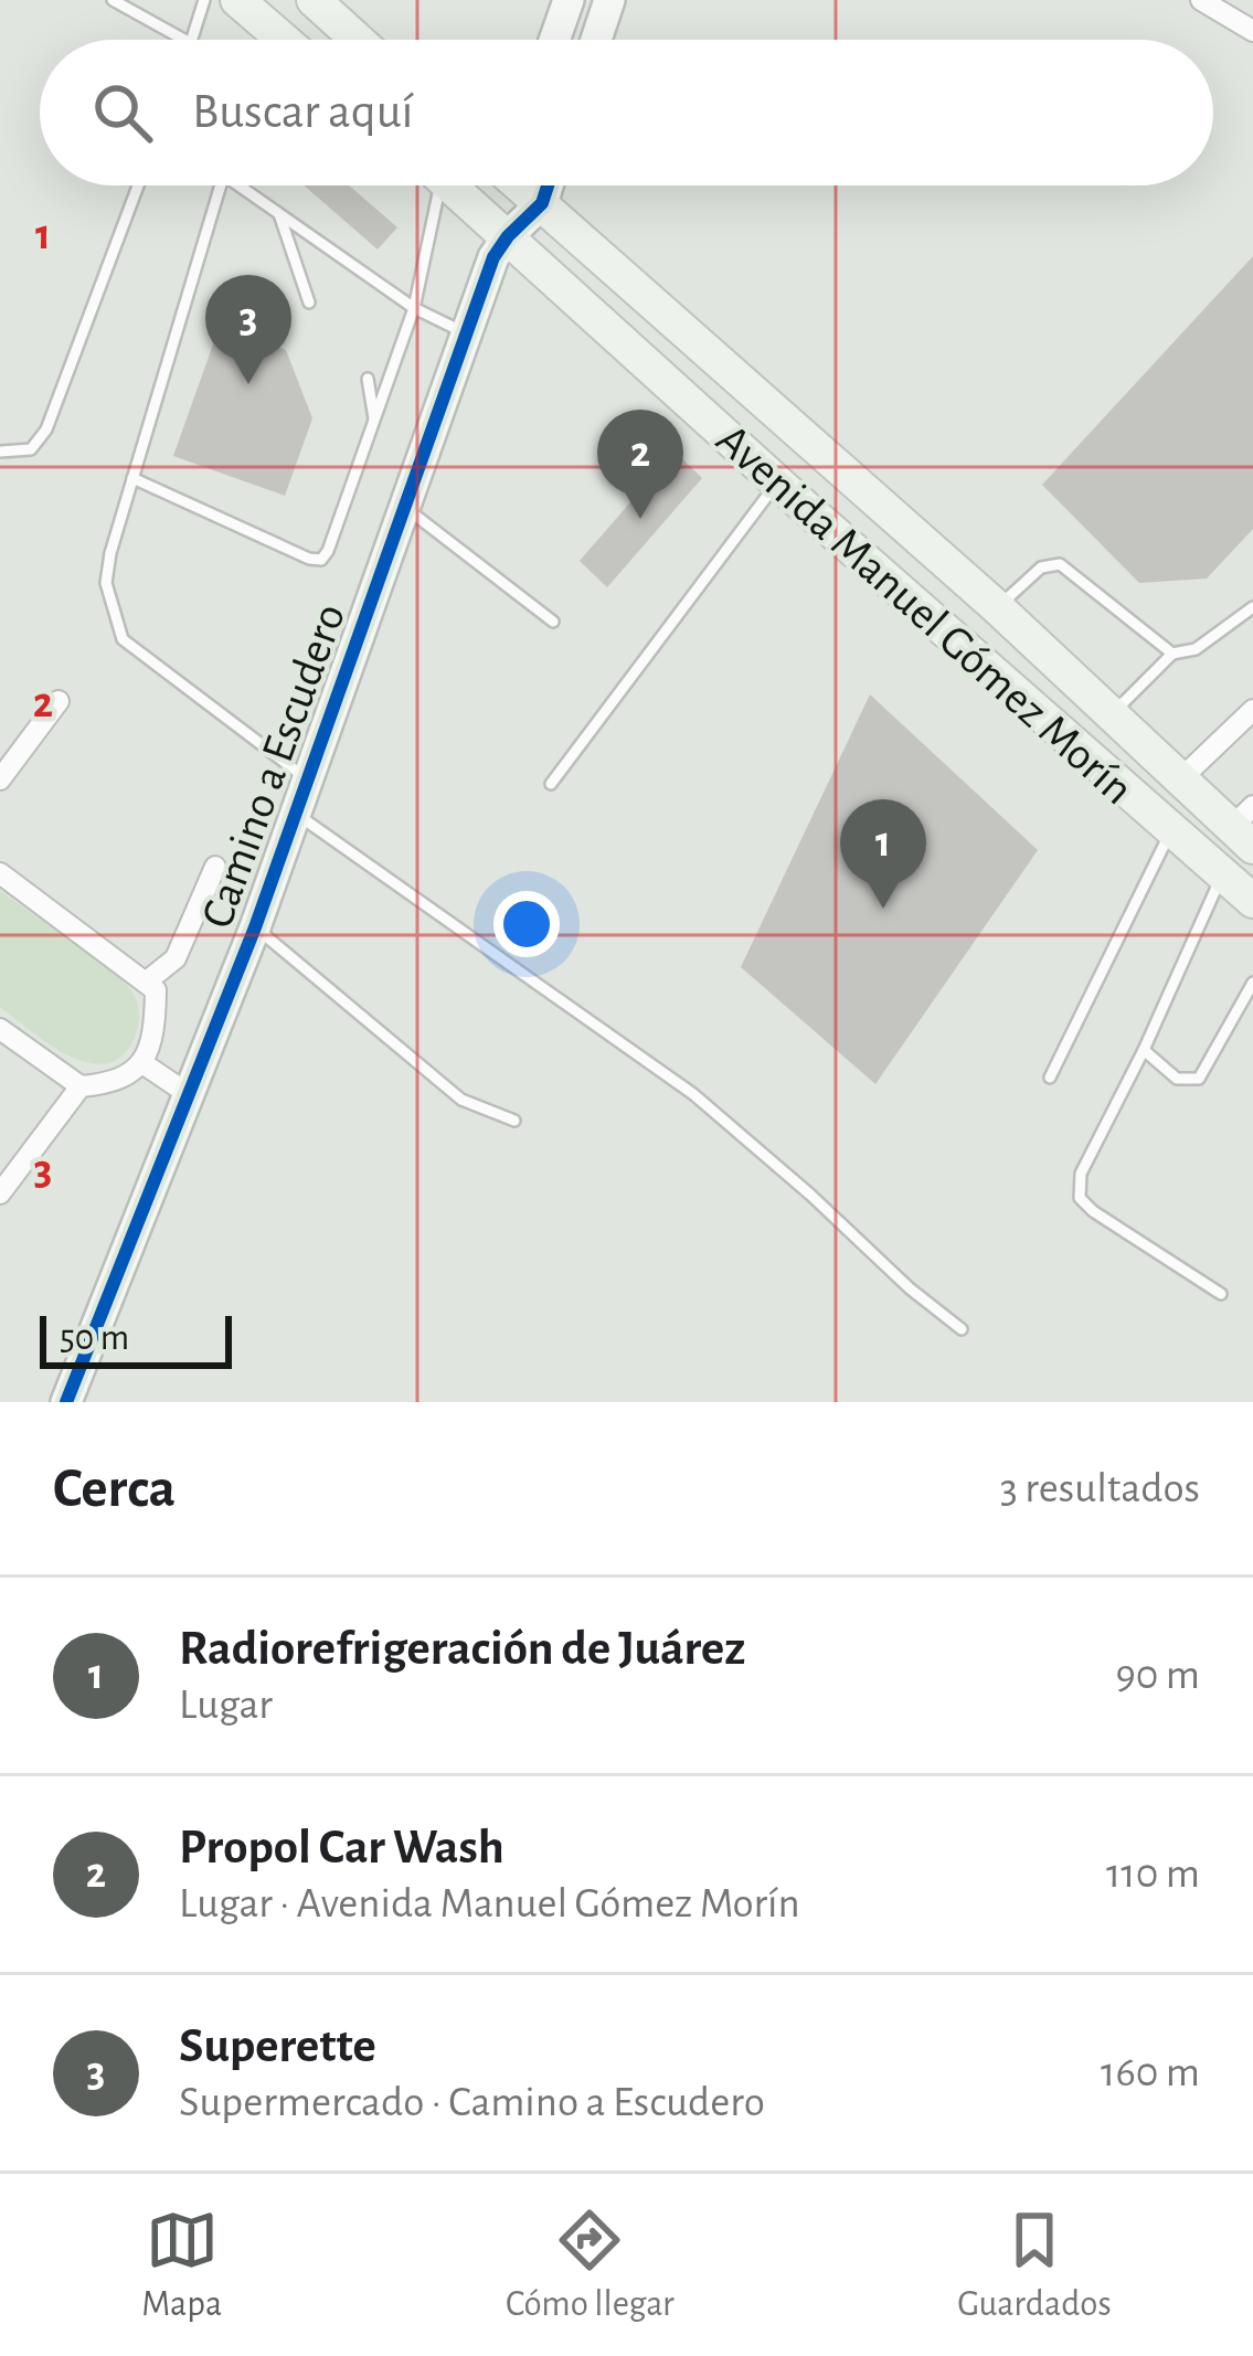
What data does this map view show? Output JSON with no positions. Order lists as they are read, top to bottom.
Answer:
{
  "streets": {
    "main road": ["Avenida Manuel Gómez Morín"],
    "street": ["Camino a Escudero"]
  },
  "crossings": [
    ["Avenida Manuel Gómez Morín", "Camino a Escudero"]
  ],
  "scale_bar": "50 m",
  "page": {
    "search": "Buscar aquí",
    "pins": ["3", "2", "1"],
    "scale": "50 m",
    "heading": ["Cerca", "3 resultados"],
    "list": [
      {
        "mark": "1",
        "name": "Radiorefrigeración de Juárez",
        "note": "Lugar",
        "value": "90 m"
      },
      {
        "mark": "2",
        "name": "Propol Car Wash",
        "note": "Lugar · Avenida Manuel Gómez Morín",
        "value": "110 m"
      },
      {
        "mark": "3",
        "name": "Superette",
        "note": "Supermercado · Camino a Escudero",
        "value": "160 m"
      }
    ],
    "nav": ["Mapa", "Cómo llegar", "Guardados"]
  },
  "grid": {
    "rows": ["1", "2", "3"]
  }
}
